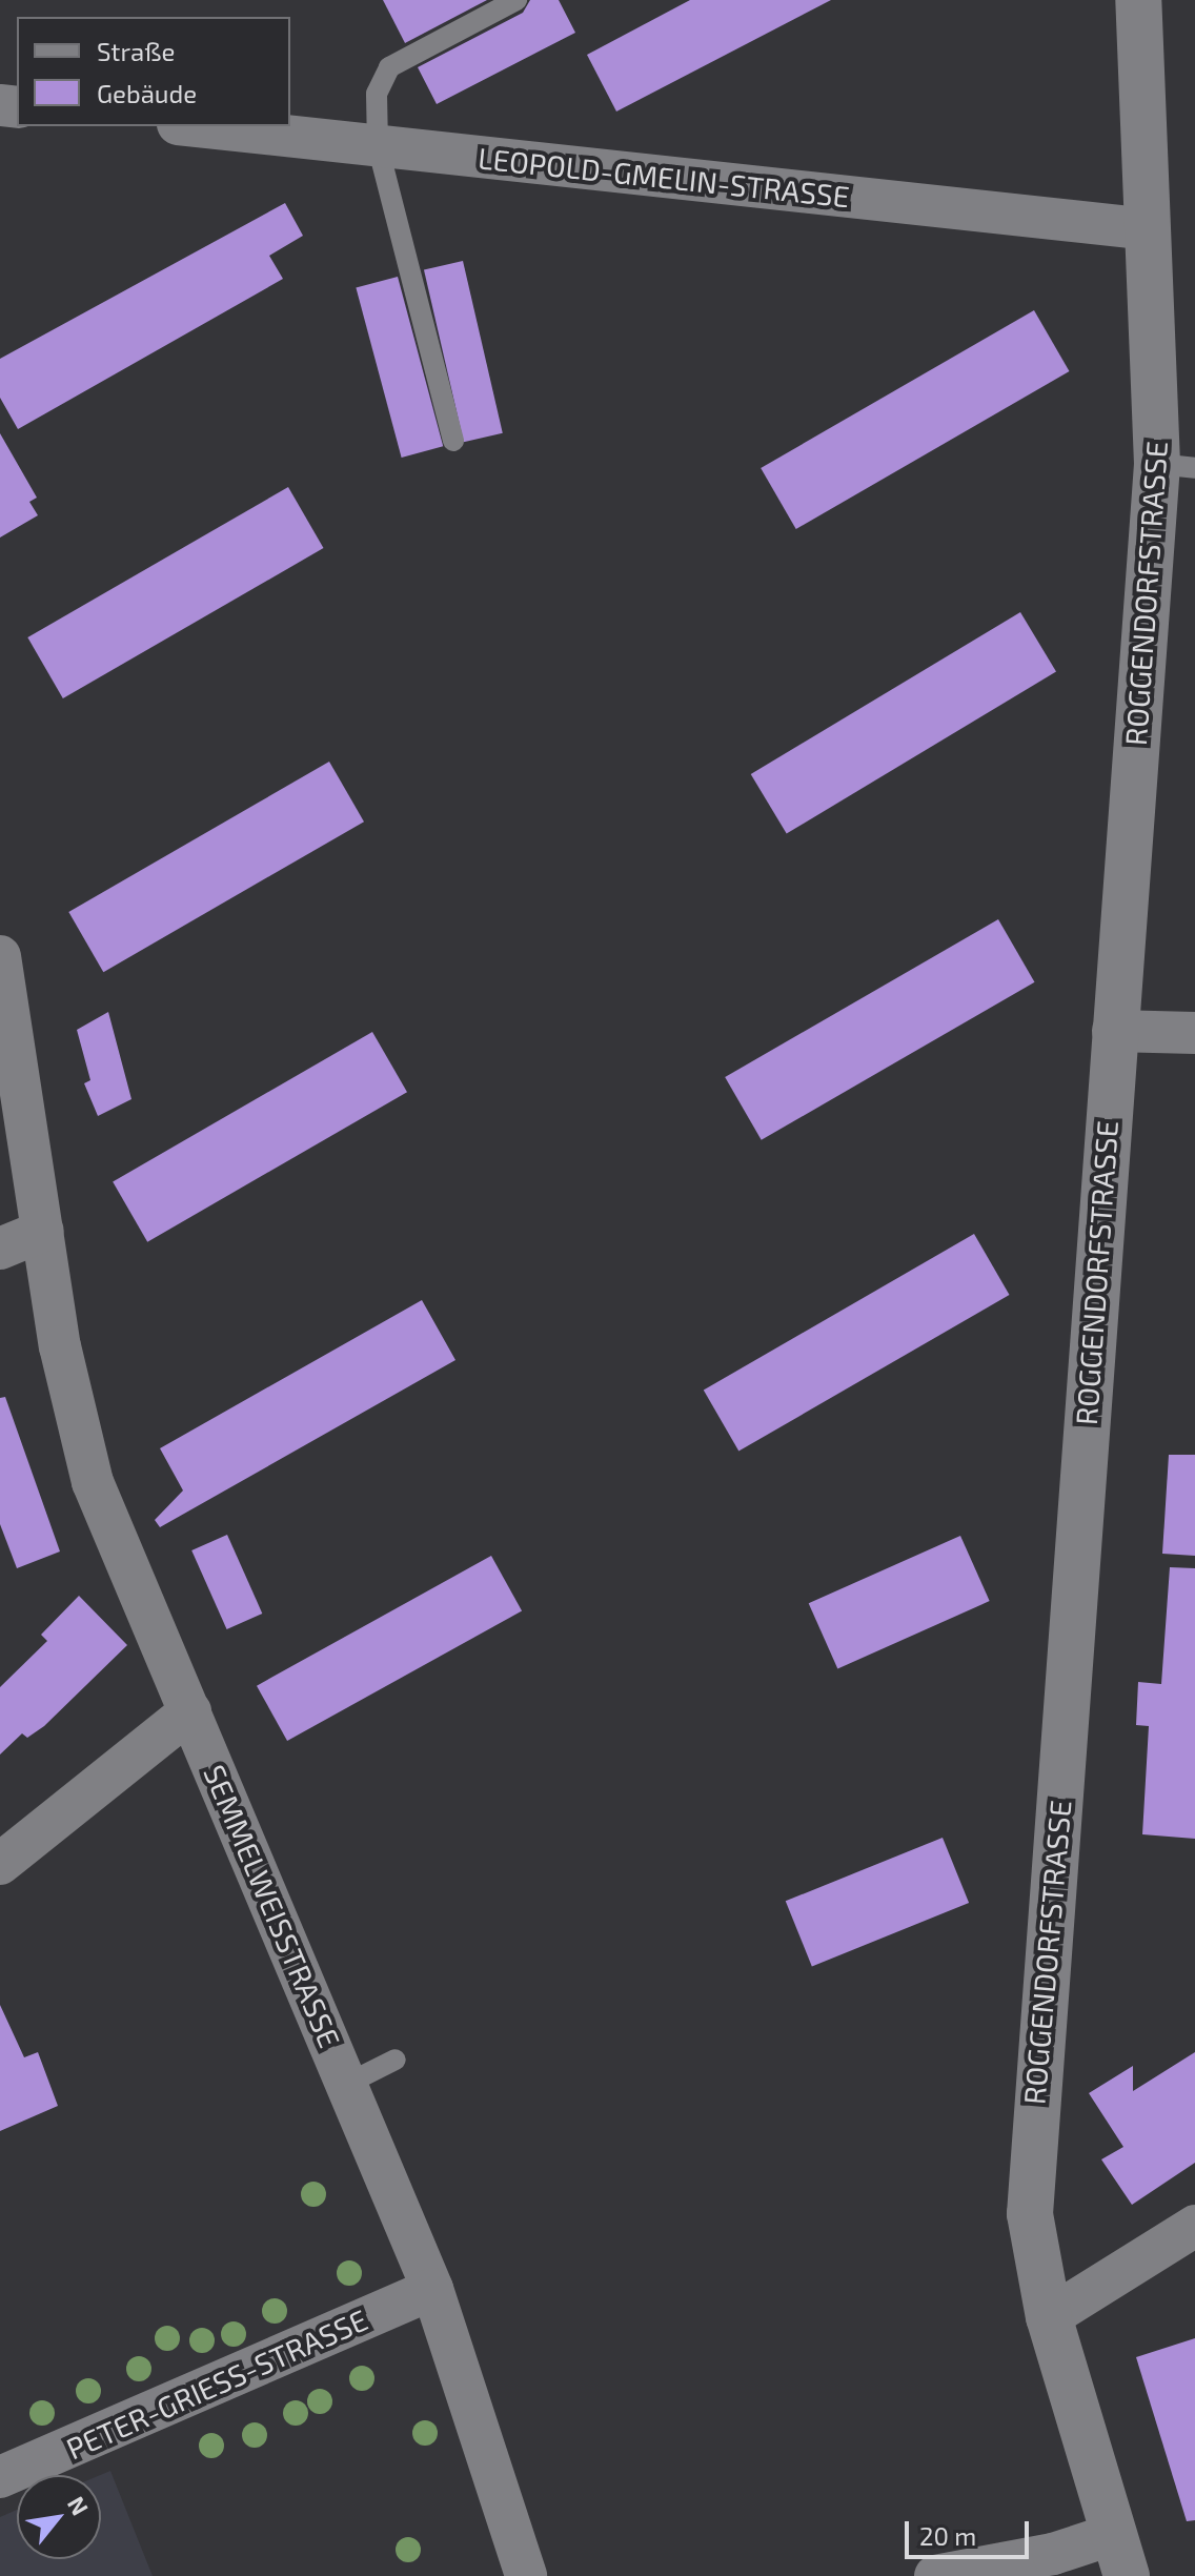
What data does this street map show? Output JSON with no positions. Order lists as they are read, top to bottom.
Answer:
{
  "streets": {
    "street": [
      "LEOPOLD-GMELIN-STRASSE",
      "ROGGENDORFSTRASSE",
      "SEMMELWEISSTRASSE",
      "PETER-GRIESS-STRASSE"
    ]
  },
  "crossings": [
    ["LEOPOLD-GMELIN-STRASSE", "ROGGENDORFSTRASSE"],
    ["SEMMELWEISSTRASSE", "PETER-GRIESS-STRASSE"]
  ],
  "legend": ["Straße", "Gebäude"],
  "scale_bar": "20 m",
  "north": "top right"
}
